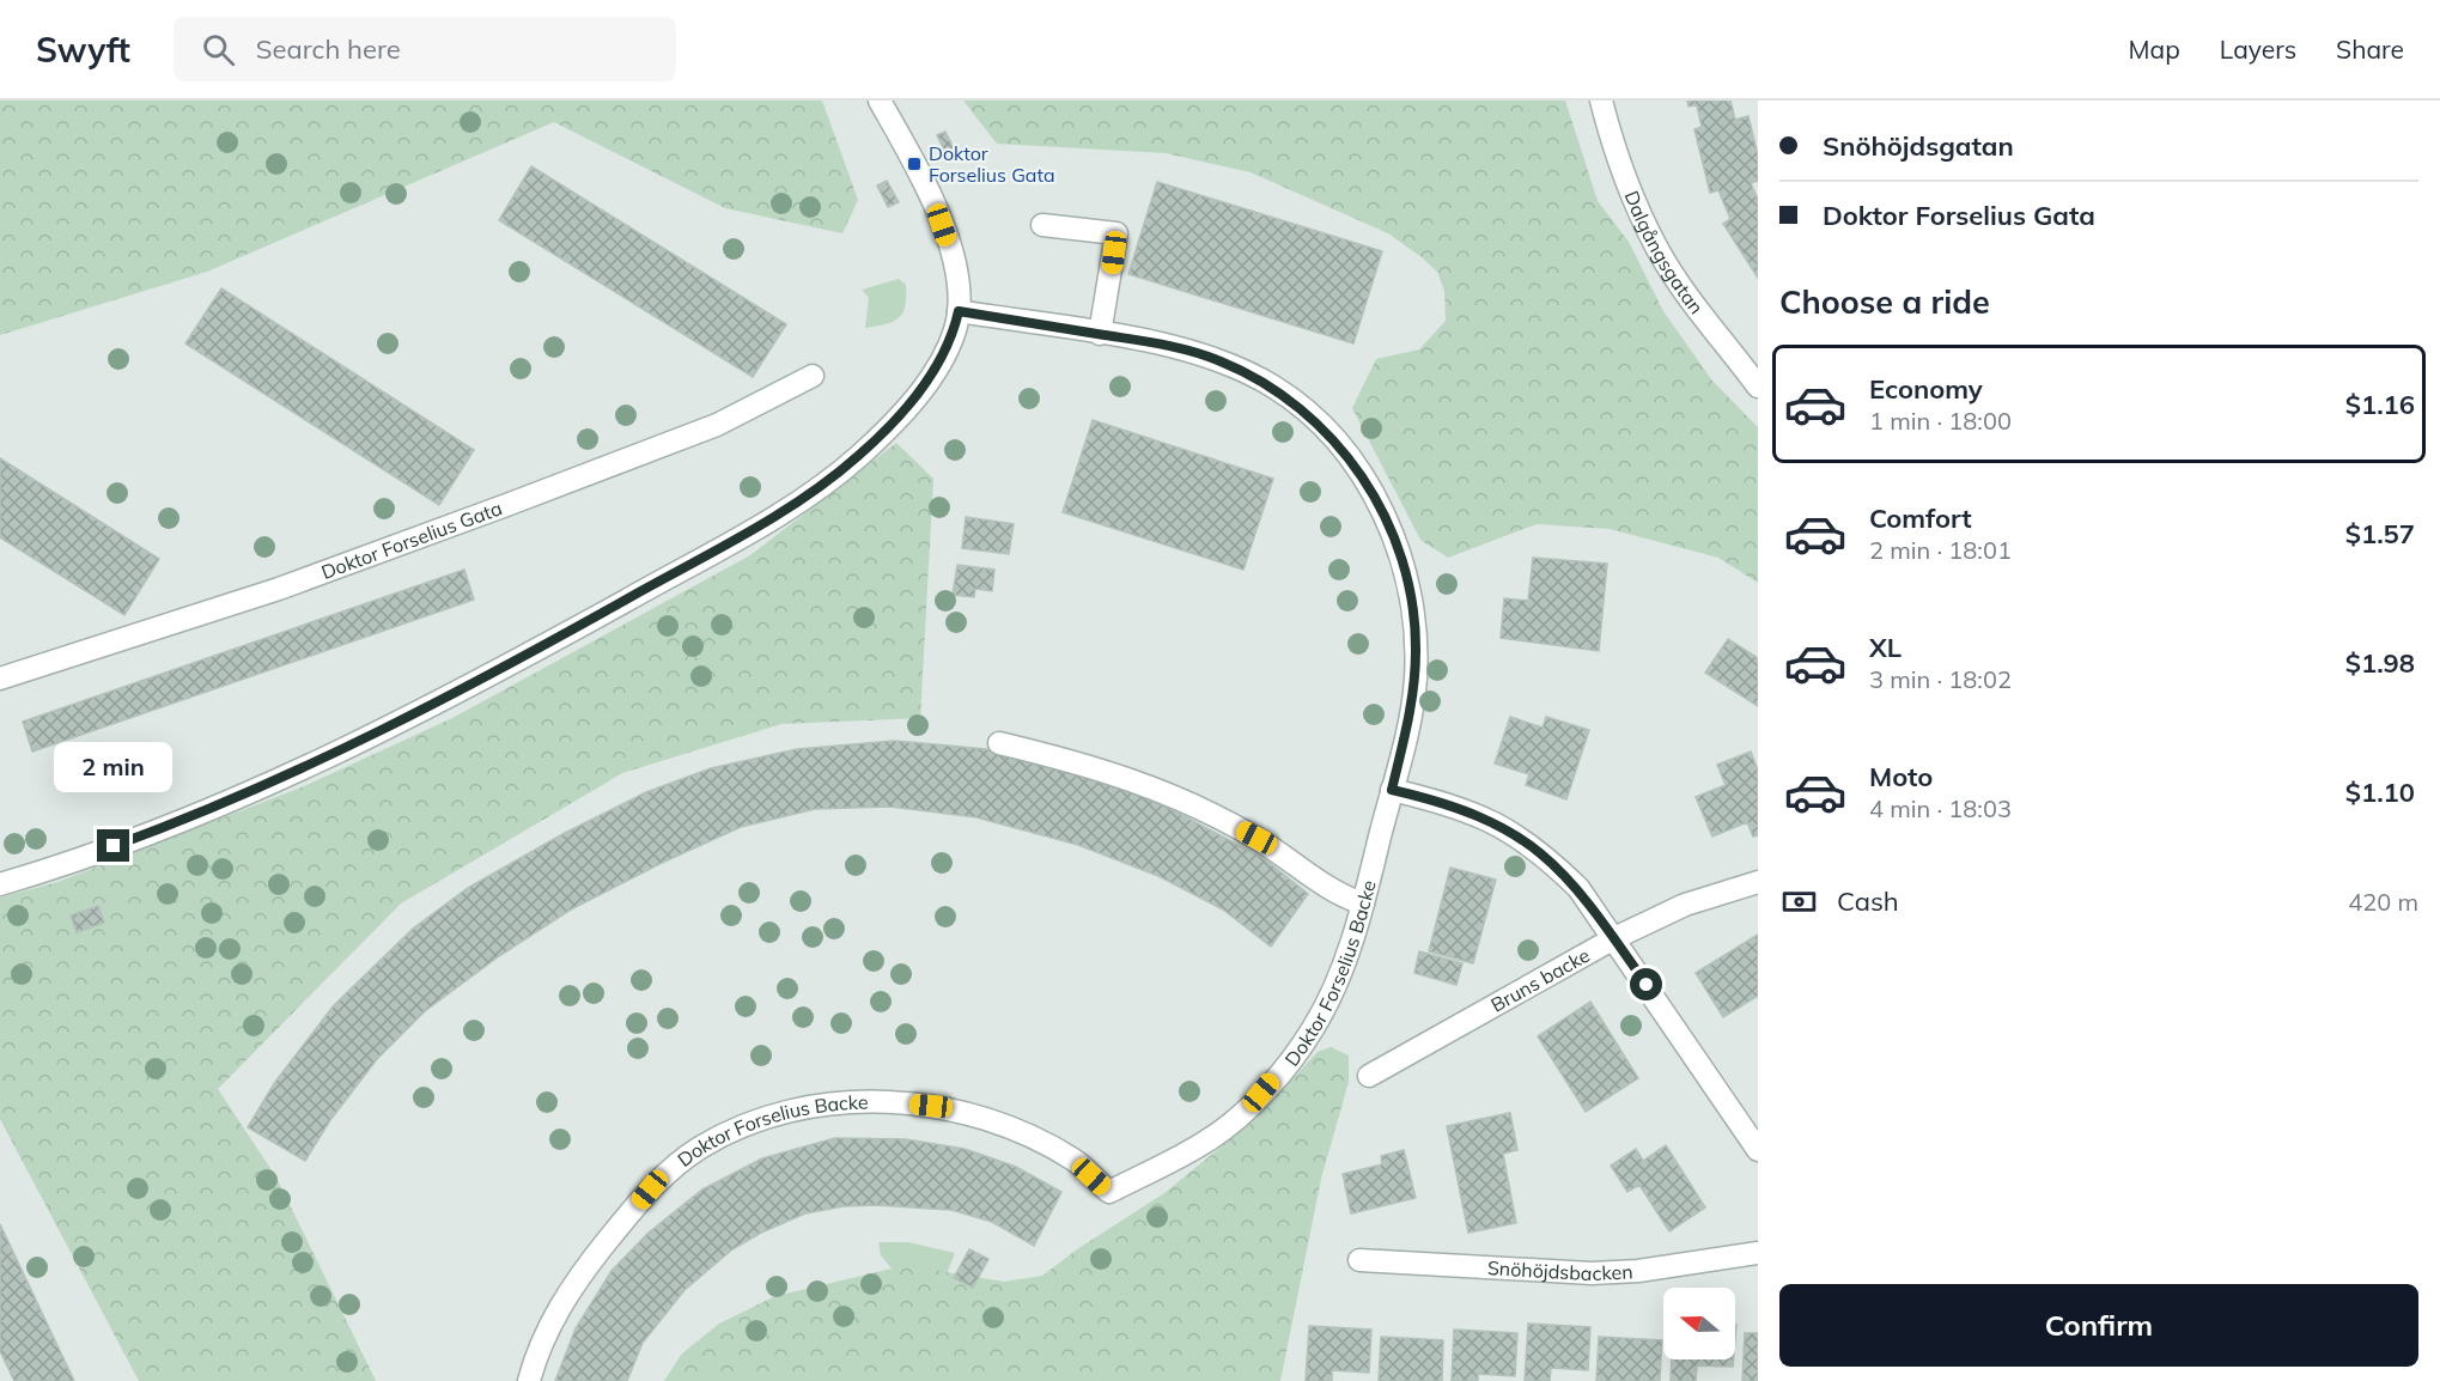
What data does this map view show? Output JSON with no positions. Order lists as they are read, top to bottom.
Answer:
{
  "streets": {
    "street": [
      "Dalgångsgatan",
      "Doktor Forselius Gata",
      "Doktor Forselius Backe",
      "Bruns backe",
      "Snöhöjdsbacken"
    ]
  },
  "places": {
    "transit": ["Doktor Forselius Gata"]
  },
  "north": "left",
  "page": {
    "header": "Swyft",
    "search": "Search here",
    "nav": ["Map", "Layers", "Share"],
    "banner": ["Snöhöjdsgatan", "Doktor Forselius Gata"],
    "heading": "Choose a ride",
    "list": [
      {
        "name": "Economy",
        "note": "1 min · 18:00",
        "value": "$1.16"
      },
      {
        "name": "Comfort",
        "note": "2 min · 18:01",
        "value": "$1.57"
      },
      {
        "name": "XL",
        "note": "3 min · 18:02",
        "value": "$1.98"
      },
      {
        "name": "Moto",
        "note": "4 min · 18:03",
        "value": "$1.10"
      }
    ],
    "bubble": "2 min",
    "pay": ["Cash", "420 m"],
    "buttons": "Confirm"
  }
}
